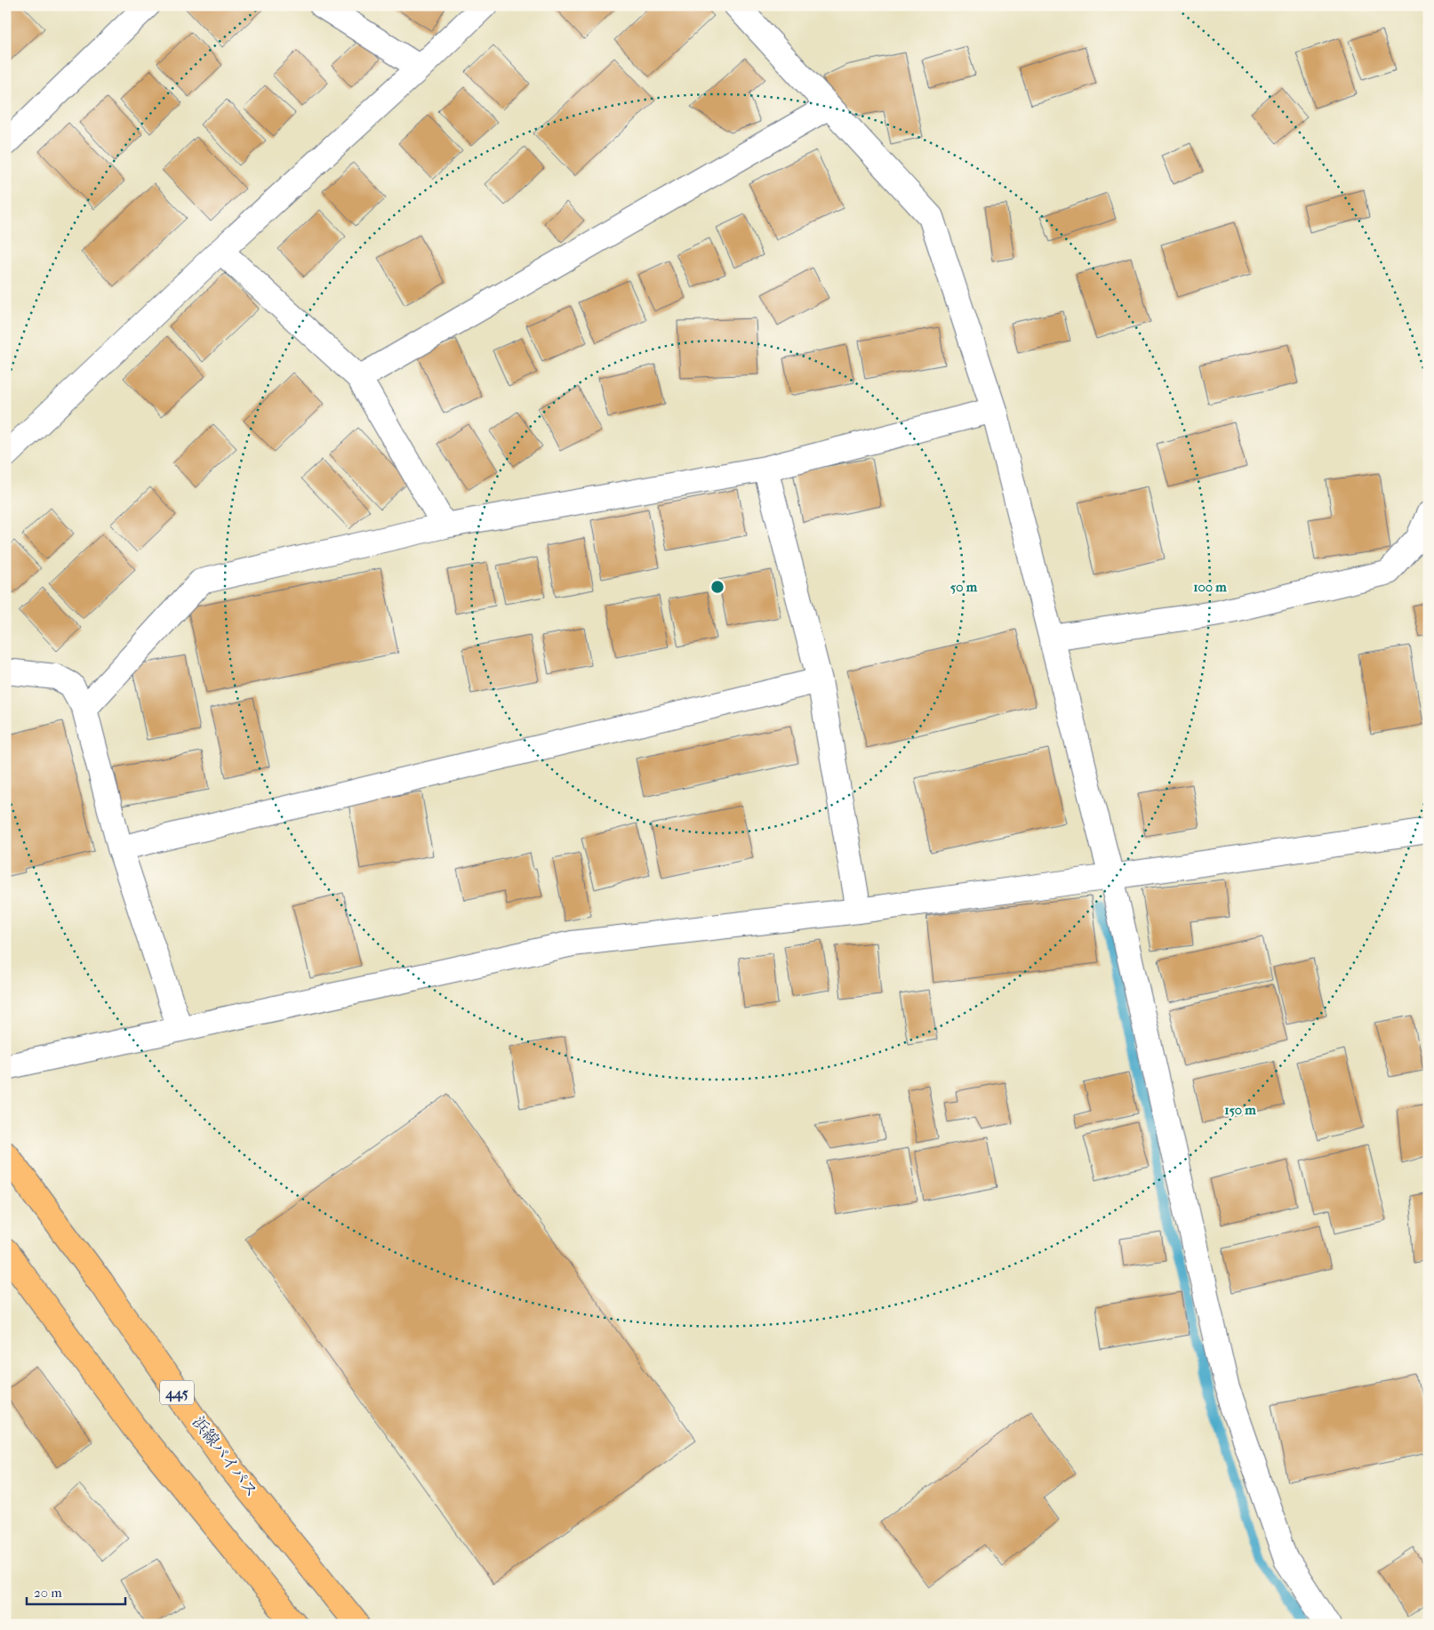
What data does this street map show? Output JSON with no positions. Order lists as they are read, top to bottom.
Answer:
{
  "streets": {
    "highway": ["445", "浜線バイパス"]
  },
  "scale_bar": "20 m",
  "rings": ["50 m", "100 m", "150 m"]
}
